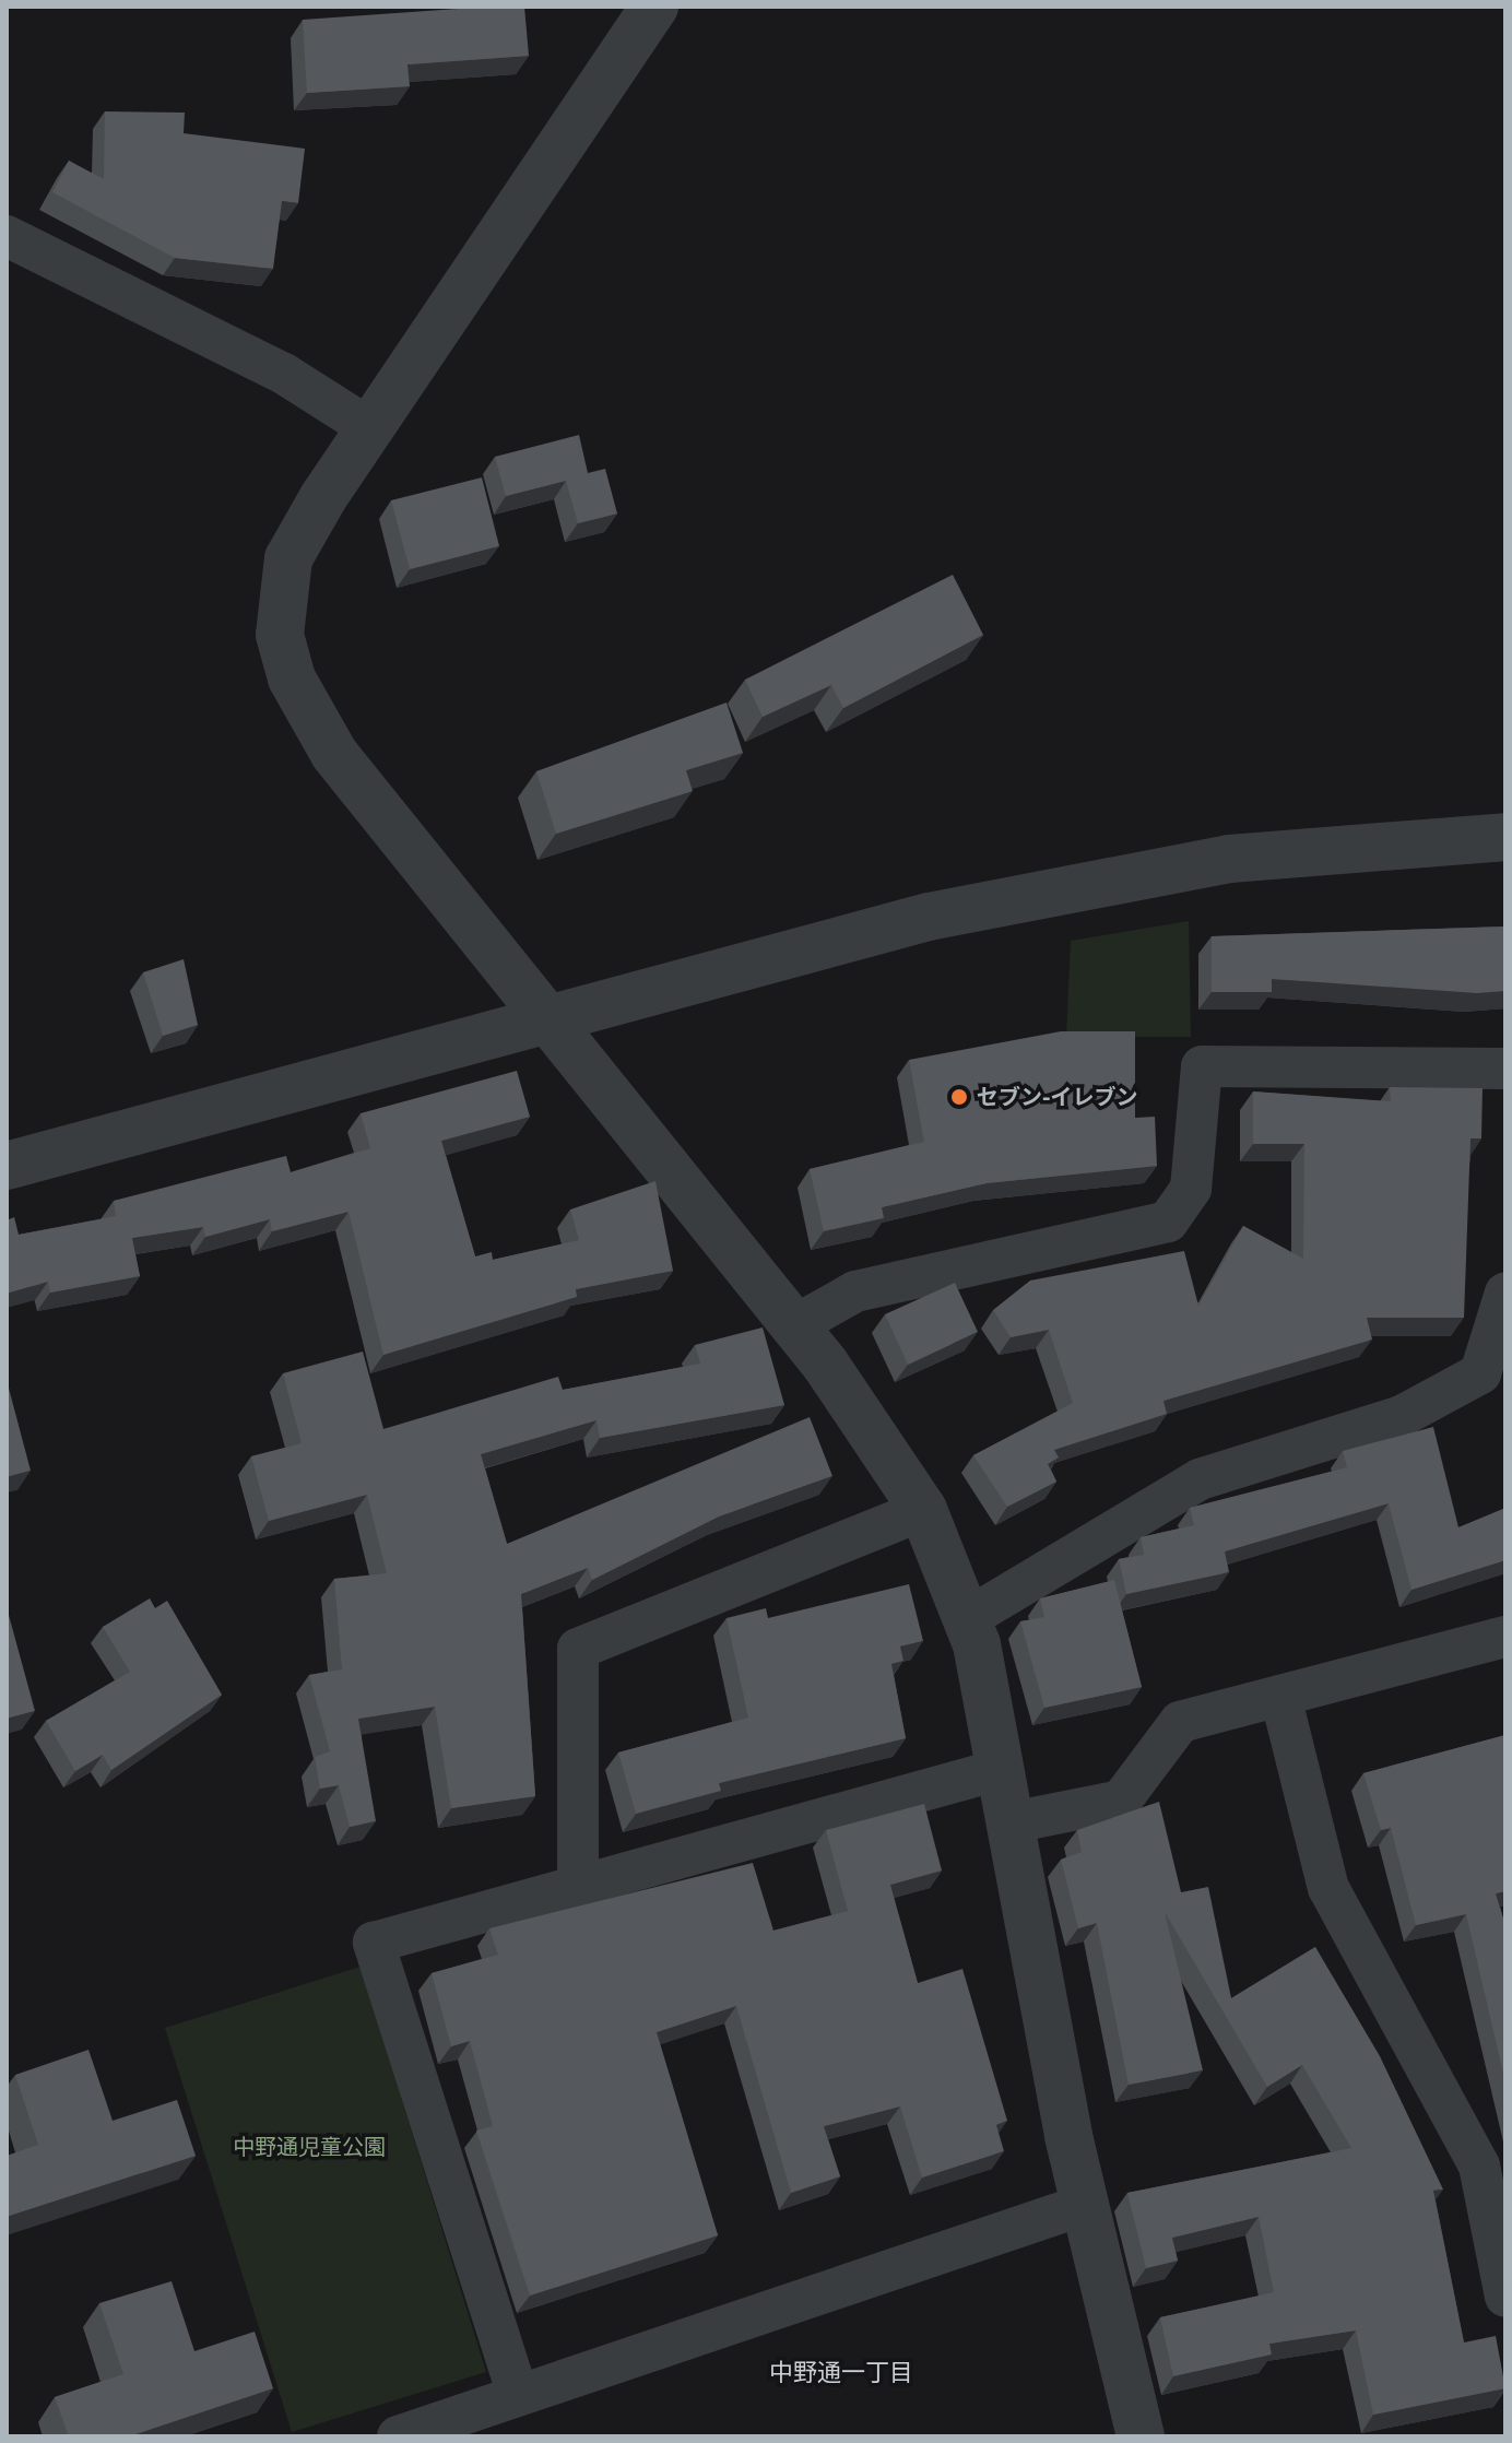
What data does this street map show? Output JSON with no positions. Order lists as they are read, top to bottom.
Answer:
{
  "districts": ["中野通一丁目"],
  "parks": ["中野通児童公園"],
  "places": ["セブン-イレブン"]
}
